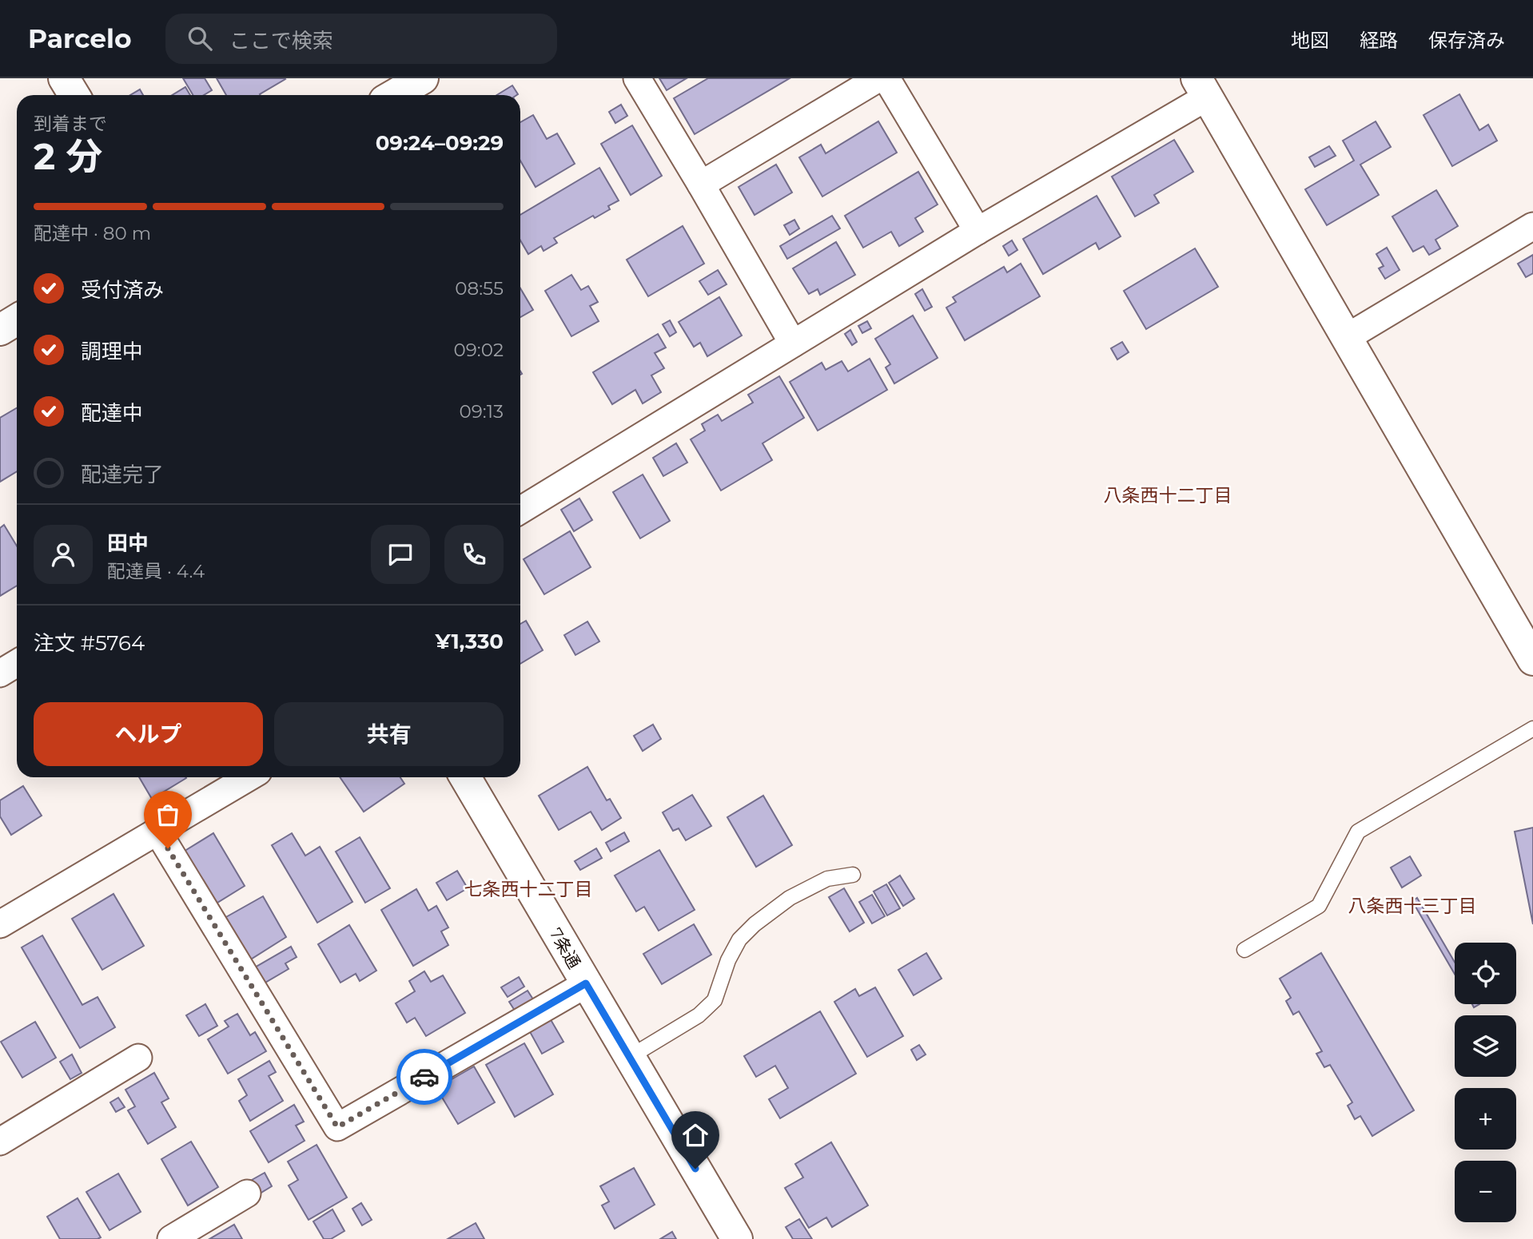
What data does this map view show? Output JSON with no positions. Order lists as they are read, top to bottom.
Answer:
{
  "streets": {
    "street": ["7条通"]
  },
  "districts": ["八条西十二丁目", "七条西十二丁目", "八条西十三丁目"],
  "page": {
    "header": "Parcelo",
    "search": "ここで検索",
    "nav": ["地図", "経路", "保存済み"],
    "heading": ["2 分", "到着まで", "09:24–09:29"],
    "panel": [
      "田中",
      "配達員 · 4.4",
      "注文 #5764",
      "¥1,330"
    ],
    "bar": "配達中 · 80 m",
    "list": [
      ["受付済み", "08:55"],
      ["調理中", "09:02"],
      ["配達中", "09:13"],
      "配達完了"
    ],
    "buttons": ["ヘルプ", "共有"],
    "map_buttons": ["+", "−"]
  }
}
